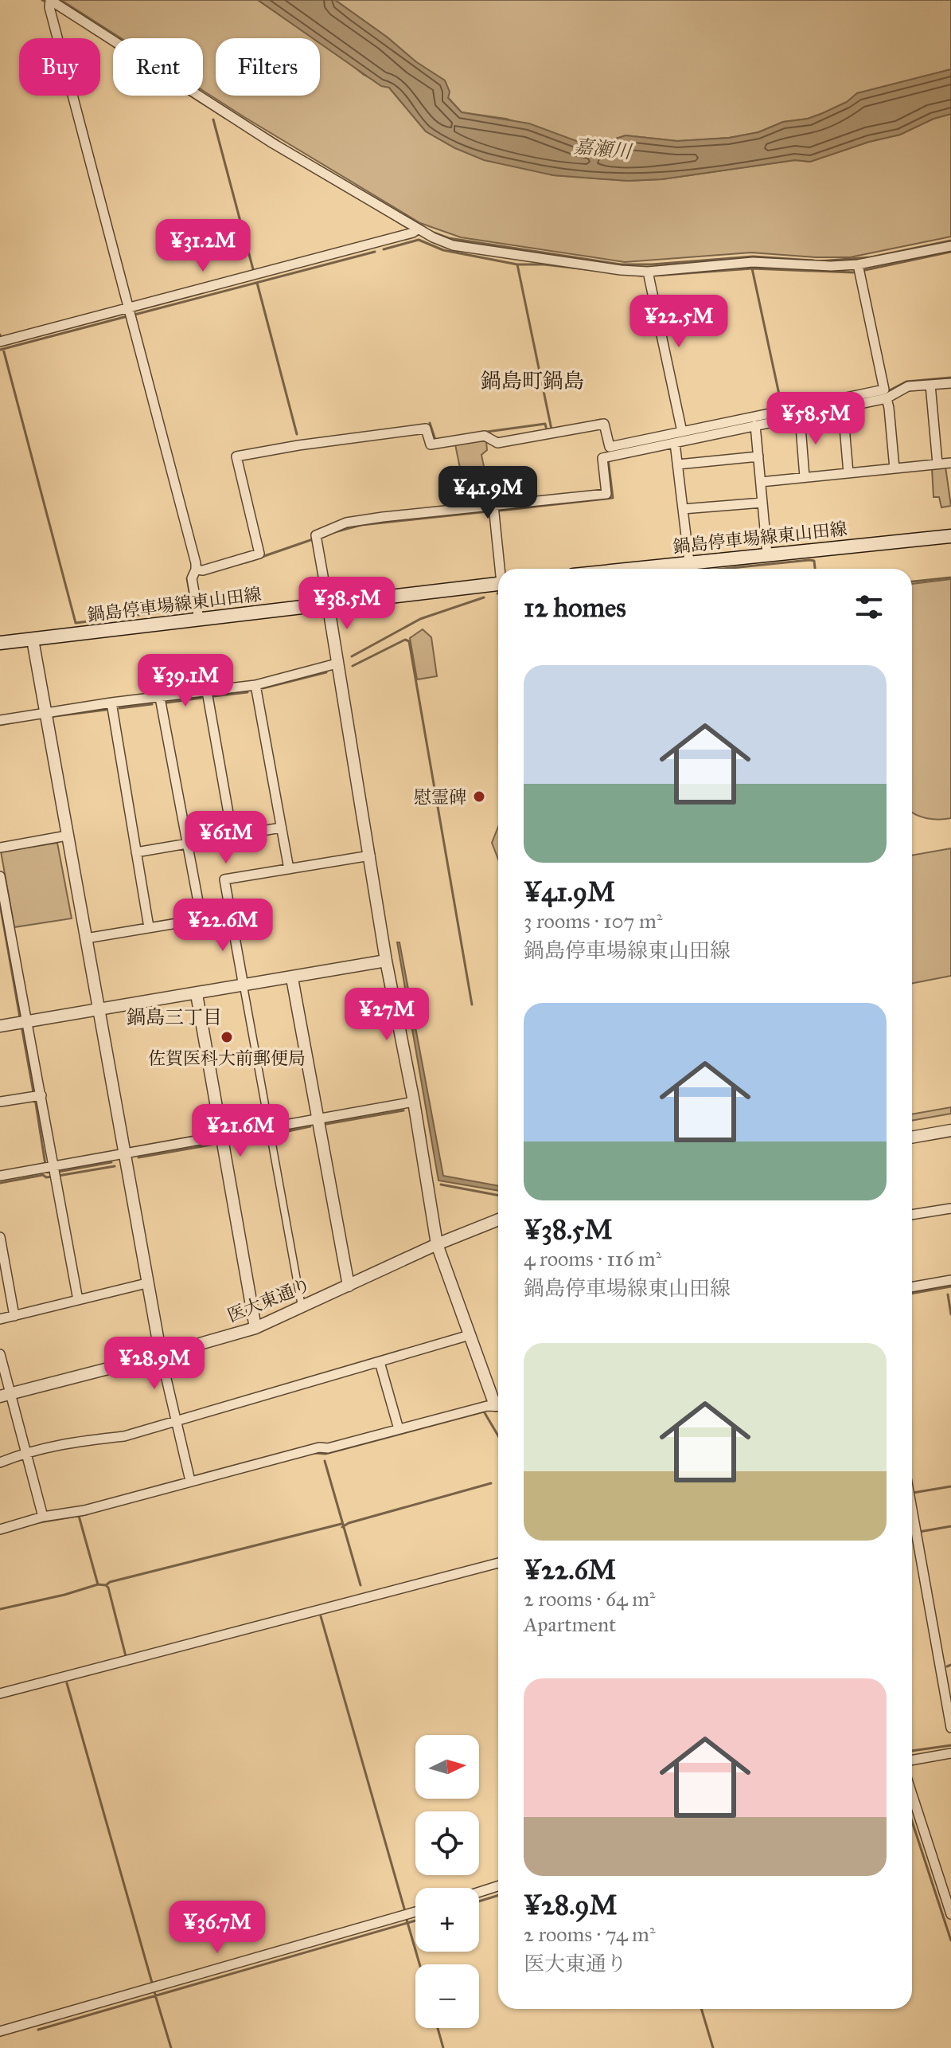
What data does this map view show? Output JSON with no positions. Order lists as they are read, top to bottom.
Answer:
{
  "streets": {
    "main road": ["鍋島停車場線東山田線"],
    "street": ["医大東通り"]
  },
  "districts": ["鍋島町鍋島", "鍋島三丁目"],
  "water": ["嘉瀬川"],
  "places": ["慰霊碑", "佐賀医科大前郵便局"],
  "north": "right",
  "page": {
    "chip": ["Buy", "Rent", "Filters"],
    "price": [
      "¥31.2M",
      "¥22.5M",
      "¥58.5M",
      "¥41.9M",
      "¥38.5M",
      "¥39.1M",
      "¥61M",
      "¥22.6M",
      "¥27M",
      "¥21.6M",
      "¥28.9M",
      "¥36.7M"
    ],
    "heading": "12 homes",
    "list": [
      {
        "name": "¥41.9M",
        "note": "3 rooms · 107 m² · 鍋島停車場線東山田線"
      },
      {
        "name": "¥38.5M",
        "note": "4 rooms · 116 m² · 鍋島停車場線東山田線"
      },
      {
        "name": "¥22.6M",
        "note": "2 rooms · 64 m² · Apartment"
      },
      {
        "name": "¥28.9M",
        "note": "2 rooms · 74 m² · 医大東通り"
      }
    ],
    "map_buttons": ["+", "−"]
  }
}
